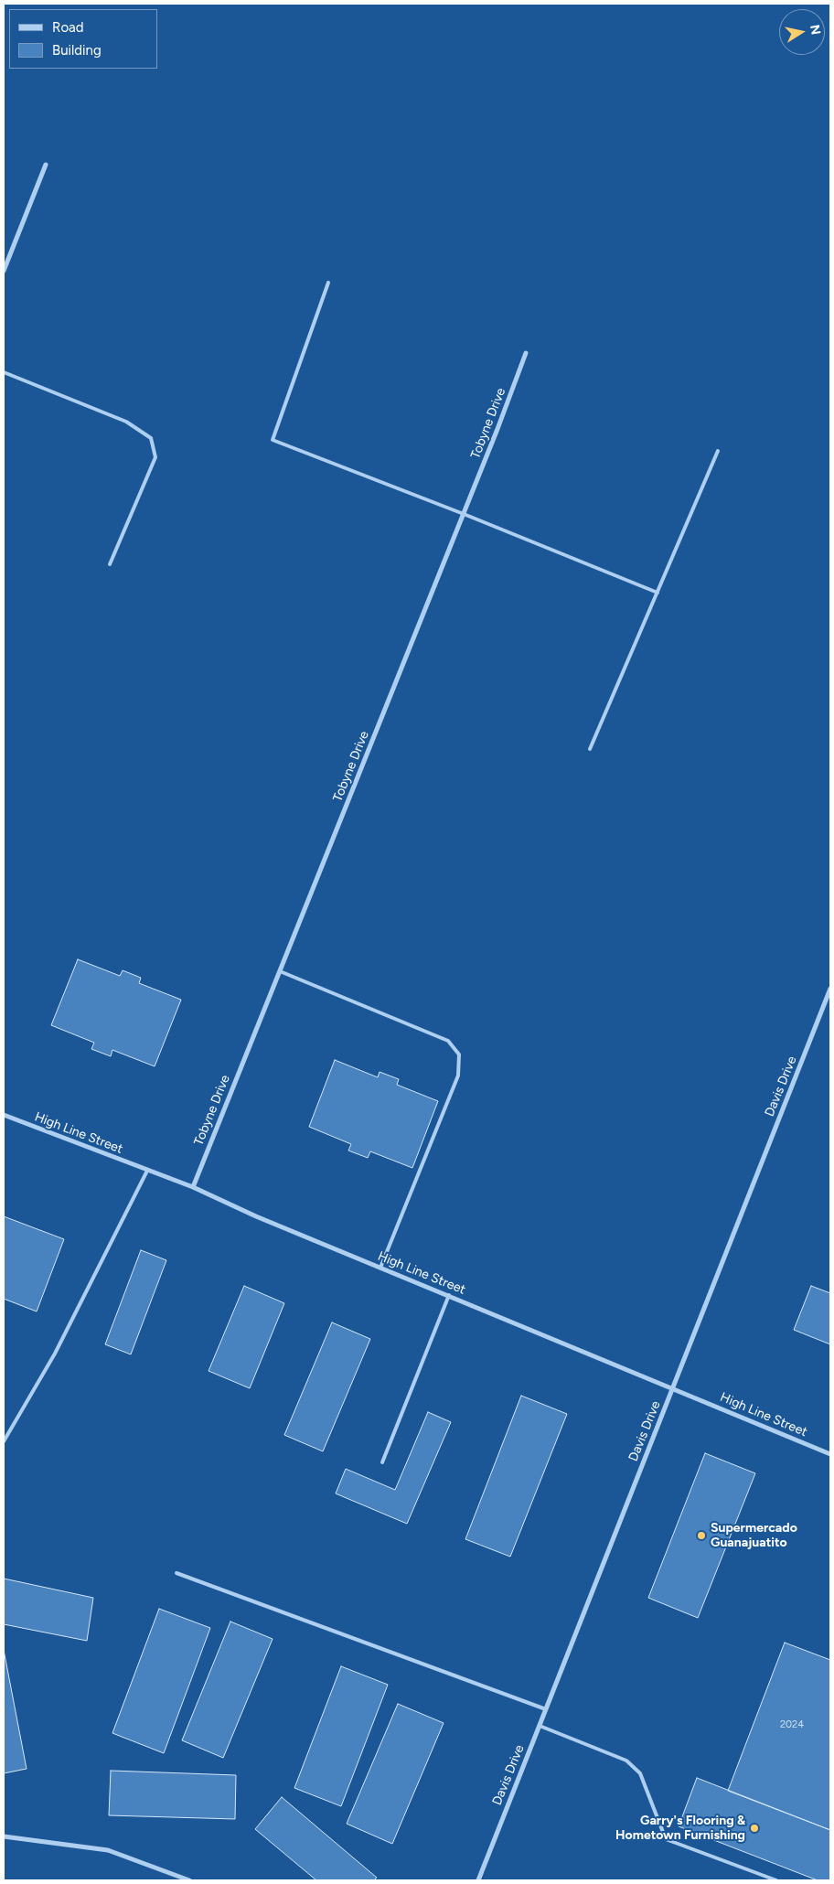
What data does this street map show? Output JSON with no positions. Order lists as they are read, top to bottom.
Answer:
{
  "streets": {
    "street": ["Tobyne Drive", "Davis Drive", "High Line Street"]
  },
  "crossings": [
    ["Tobyne Drive", "High Line Street"],
    ["Davis Drive", "High Line Street"]
  ],
  "places": ["Supermercado Guanajuatito", "Garry's Flooring & Hometown Furnishing"],
  "house_numbers": ["2024"],
  "legend": ["Road", "Building"],
  "north": "right"
}
